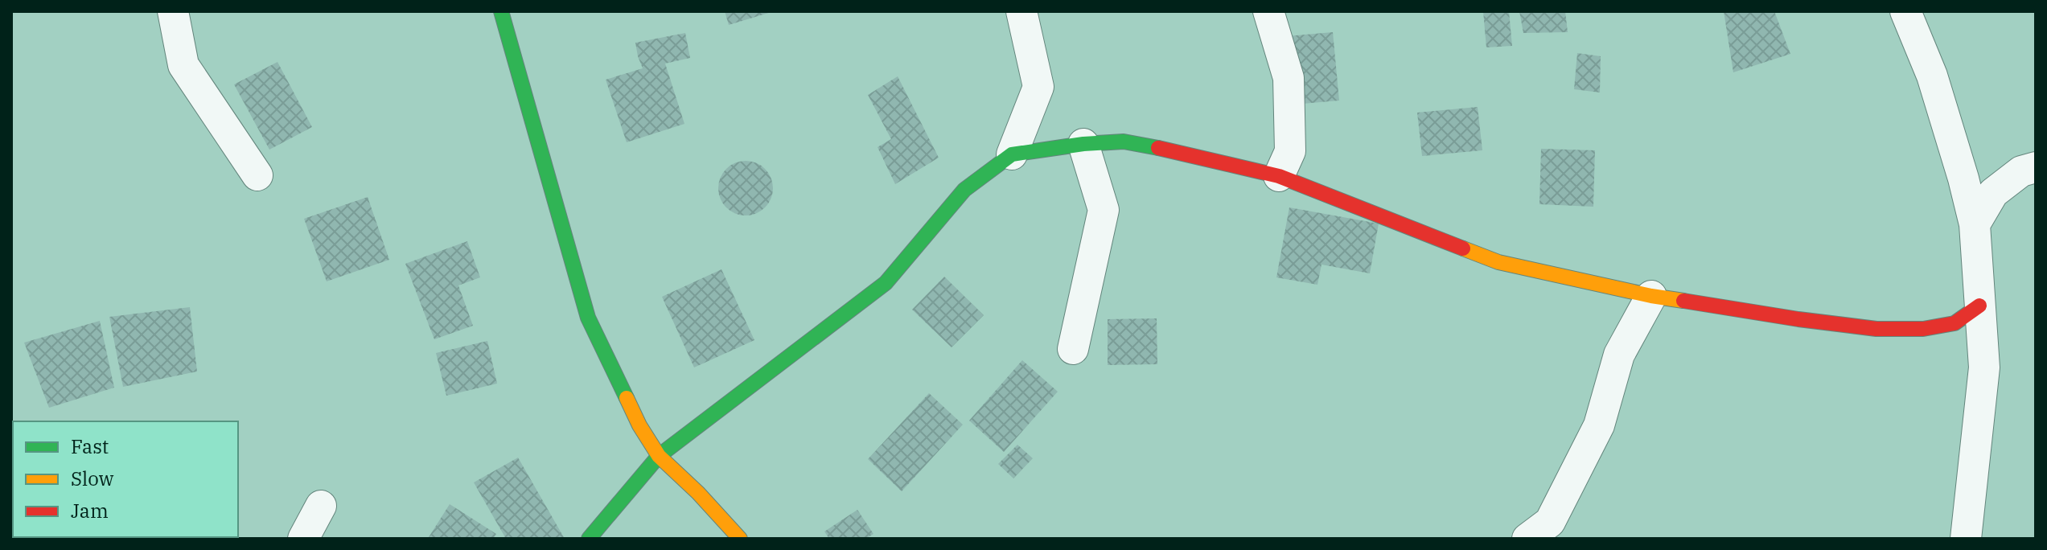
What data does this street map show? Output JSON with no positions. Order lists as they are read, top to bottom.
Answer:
{
  "legend": ["Fast", "Slow", "Jam"]
}
